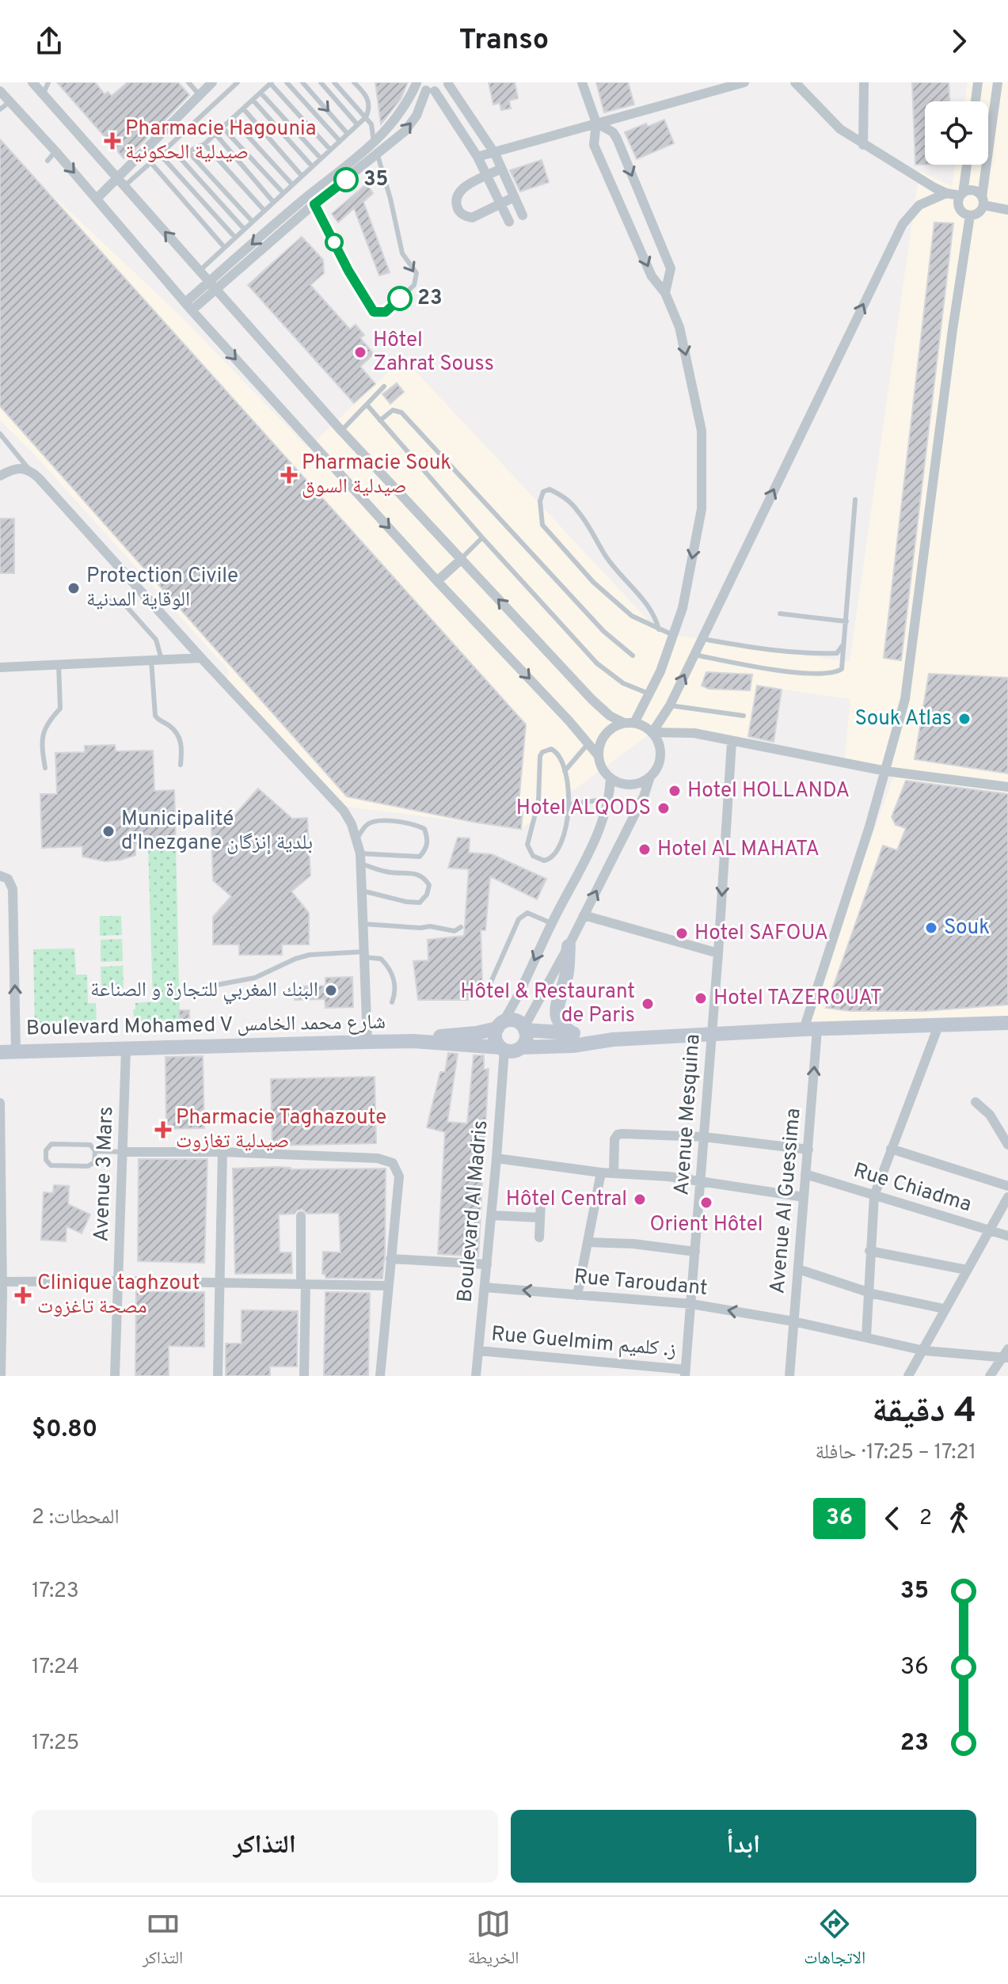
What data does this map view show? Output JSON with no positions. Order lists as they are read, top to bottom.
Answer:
{
  "streets": {
    "street": [
      "Boulevard Mohamed V شارع محمد الخامس",
      "Avenue Mesquina",
      "Avenue 3 Mars",
      "Rue Chiadma",
      "Avenue Al Guessima",
      "Boulevard Al Madris",
      "Rue Taroudant",
      "Rue Guelmim ز. كلميم"
    ]
  },
  "crossings": [
    ["Boulevard Mohamed V شارع محمد الخامس", "Avenue 3 Mars"],
    ["Boulevard Mohamed V شارع محمد الخامس", "Boulevard Al Madris"],
    ["Avenue Mesquina", "Rue Taroudant"],
    ["Avenue Mesquina", "Rue Guelmim ز. كلميم"],
    ["Rue Chiadma", "Avenue Al Guessima"],
    ["Avenue Al Guessima", "Rue Taroudant"],
    ["Boulevard Al Madris", "Rue Taroudant"],
    ["Boulevard Al Madris", "Rue Guelmim ز. كلميم"]
  ],
  "one_way": ["Rue Taroudant"],
  "places": {
    "health": [
      "Pharmacie Hagounia صيدلية الحكونية",
      "Pharmacie Souk صيدلية السوق",
      "Pharmacie Taghazoute صيدلية تغازوت",
      "Clinique taghzout مصحة تاغزوت"
    ],
    "other": [
      "35",
      "23",
      "Hôtel Zahrat Souss",
      "Protection Civile الوقاية المدنية",
      "Souk Atlas",
      "Hotel HOLLANDA",
      "Hotel ALQODS",
      "Municipalité d'Inezgane بلدية إنزگان",
      "Hotel AL MAHATA",
      "Souk",
      "Hotel SAFOUA",
      "البنك المغربي للتجارة و الصناعة",
      "Hotel TAZEROUAT",
      "Hôtel & Restaurant de Paris",
      "Hôtel Central",
      "Orient Hôtel"
    ]
  },
  "lines": ["bus line 36"],
  "page": {
    "header": "Transo",
    "heading": ["4 دقيقة", "17:21 – 17:25 · حافلة", "$0.80"],
    "legs": ["2", "36", "المحطات: 2"],
    "list": [
      {
        "name": "35",
        "value": "17:23"
      },
      {
        "name": "36",
        "value": "17:24"
      },
      {
        "name": "23",
        "value": "17:25"
      }
    ],
    "buttons": ["ابدأ", "التذاكر"],
    "tabs": ["الاتجاهات", "الخريطة", "التذاكر"]
  }
}
